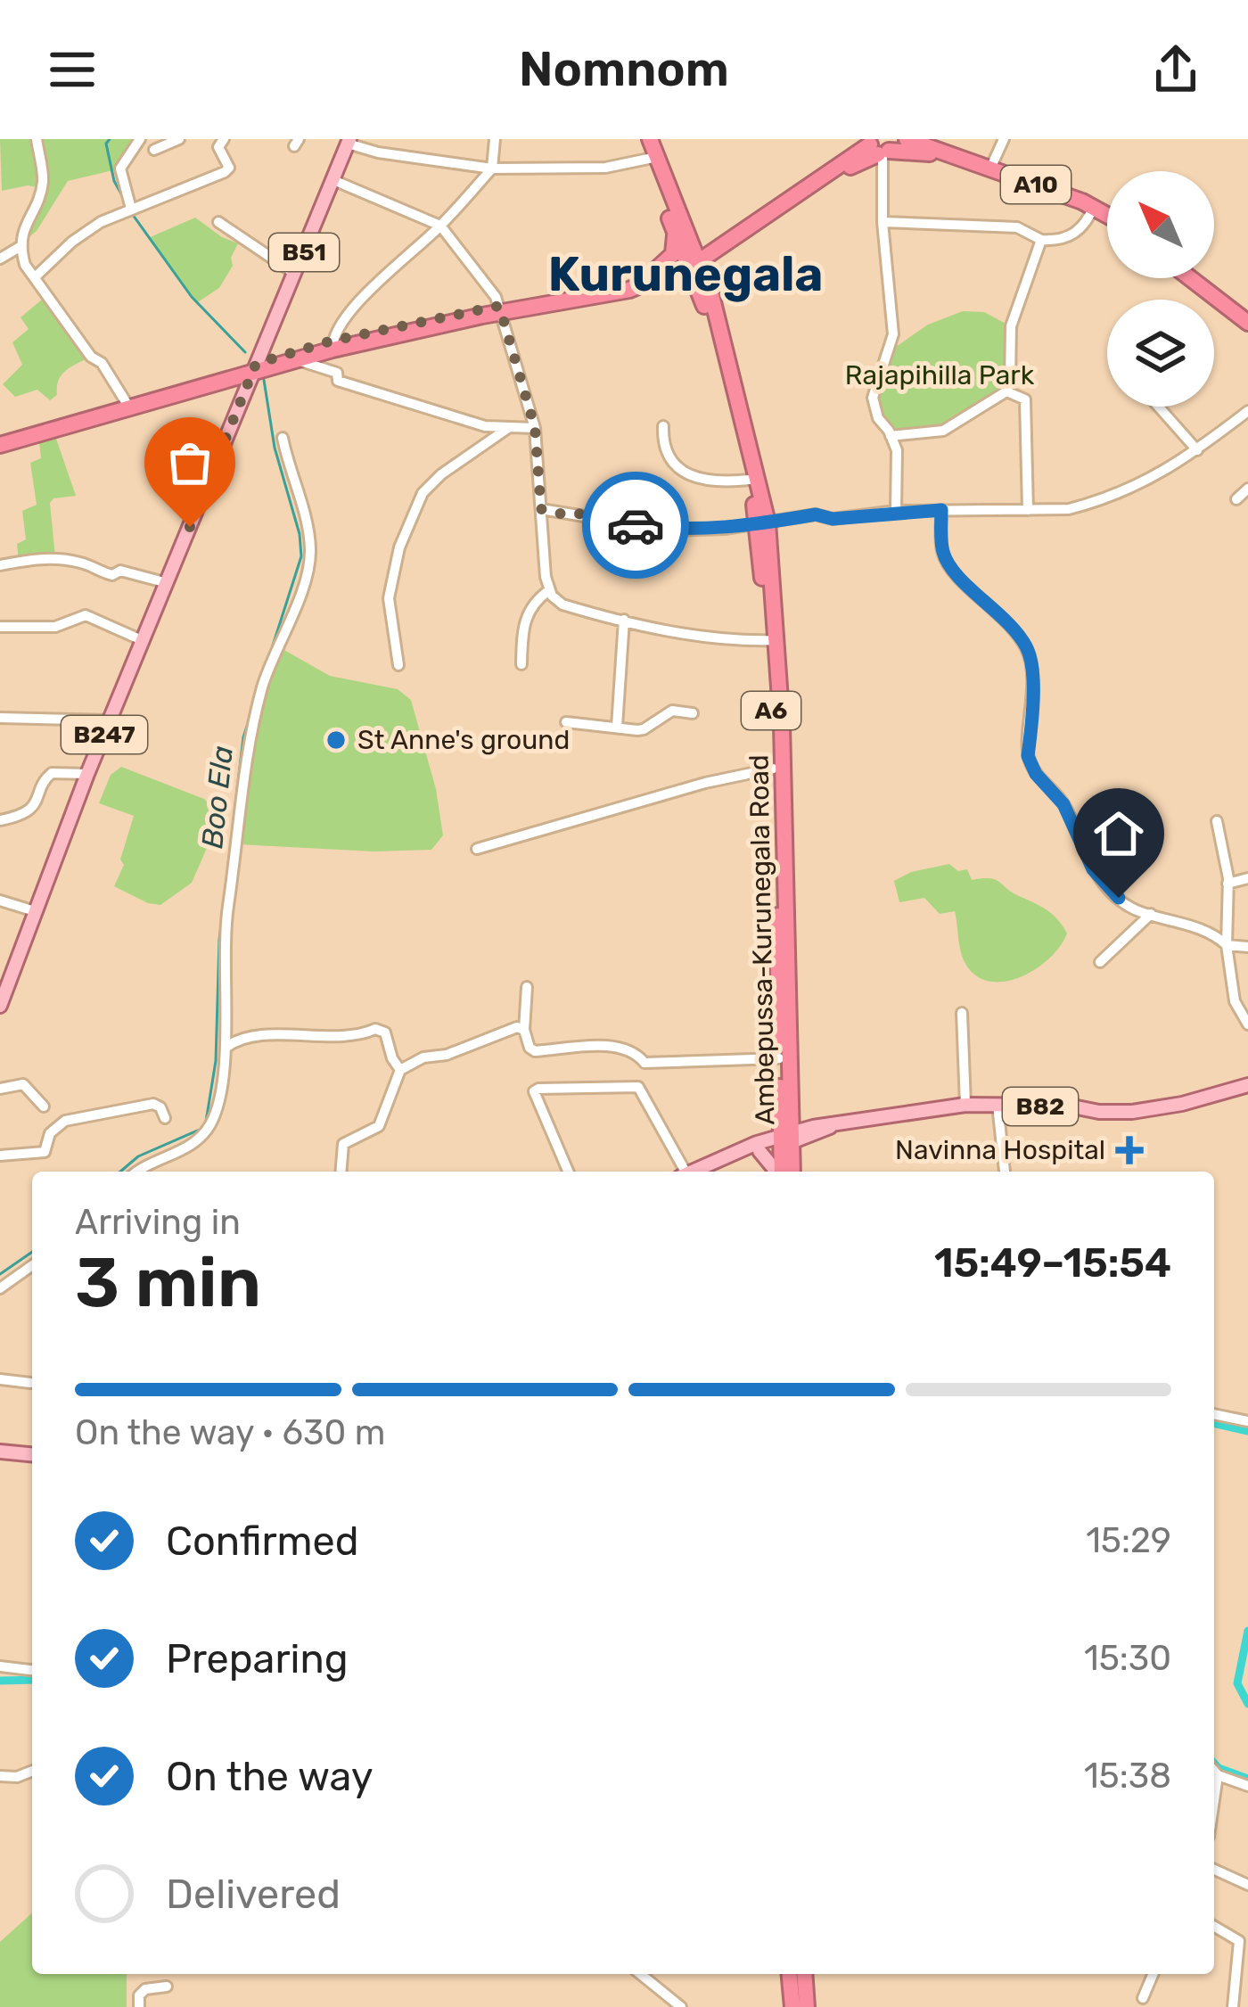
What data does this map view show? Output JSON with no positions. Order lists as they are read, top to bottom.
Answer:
{
  "streets": {
    "highway": ["A10", "A6", "Ambepussa-Kurunegala Road"],
    "main road": ["B51", "B247", "B82"]
  },
  "crossings": [
    ["B51", "B247"],
    ["A6", "Ambepussa-Kurunegala Road"],
    ["Ambepussa-Kurunegala Road", "B82"]
  ],
  "districts": ["Kurunegala"],
  "water": ["Boo Ela"],
  "parks": ["Rajapihilla Park"],
  "places": {
    "other": ["St Anne's ground"],
    "health": ["Navinna Hospital"]
  },
  "north": "top left",
  "page": {
    "header": "Nomnom",
    "heading": ["3 min", "Arriving in", "15:49–15:54"],
    "bar": "On the way · 630 m",
    "list": [
      ["Confirmed", "15:29"],
      ["Preparing", "15:30"],
      ["On the way", "15:38"],
      "Delivered"
    ]
  }
}
